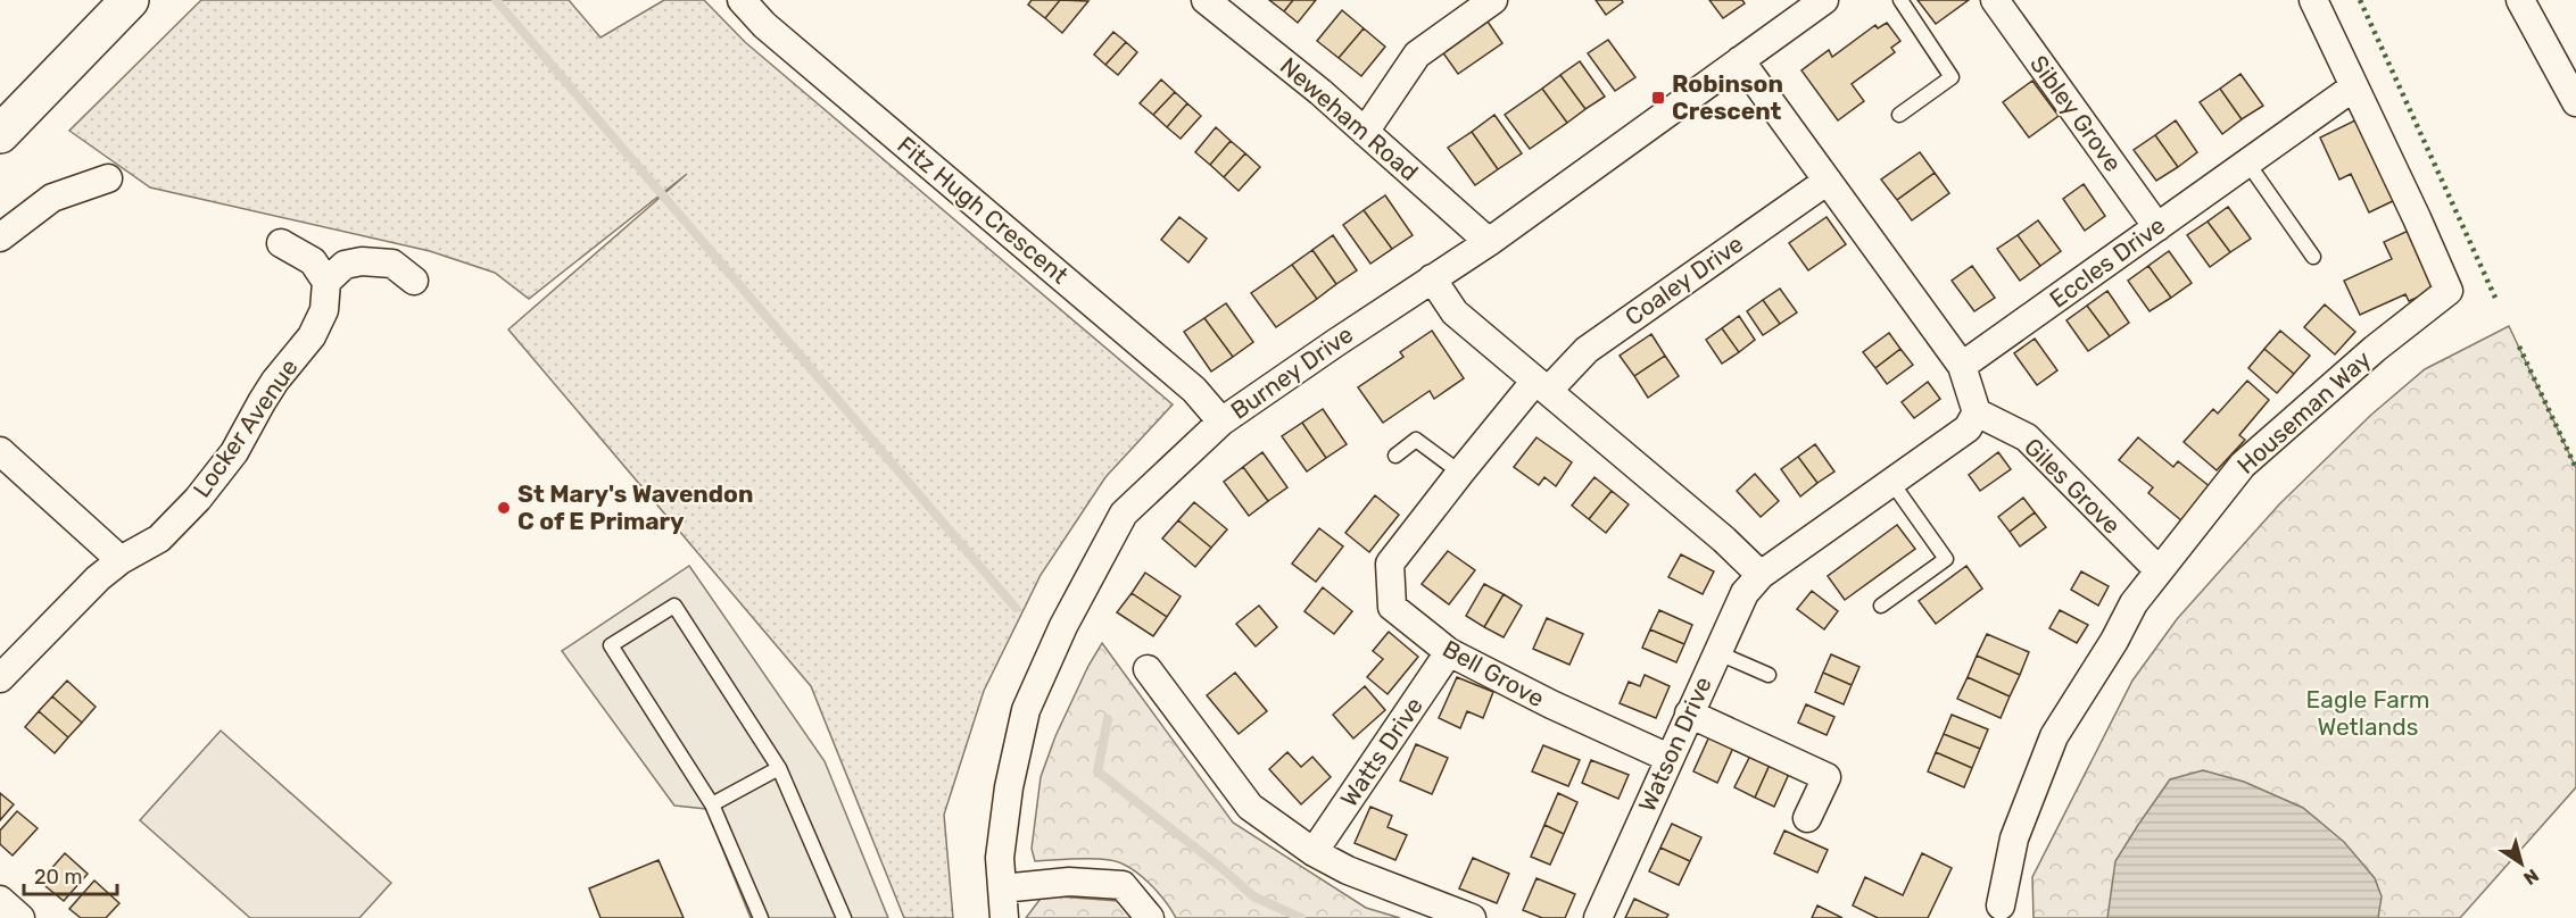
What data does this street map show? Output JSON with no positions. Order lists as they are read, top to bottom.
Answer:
{
  "streets": {
    "street": [
      "Sibley Grove",
      "Neweham Road",
      "Fitz Hugh Crescent",
      "Eccles Drive",
      "Coaley Drive",
      "Burney Drive",
      "Houseman Way",
      "Locker Avenue",
      "Giles Grove",
      "Bell Grove",
      "Watson Drive",
      "Watts Drive"
    ]
  },
  "crossings": [
    ["Sibley Grove", "Eccles Drive"],
    ["Neweham Road", "Burney Drive"],
    ["Fitz Hugh Crescent", "Burney Drive"],
    ["Eccles Drive", "Houseman Way"],
    ["Coaley Drive", "Bell Grove"],
    ["Houseman Way", "Giles Grove"],
    ["Bell Grove", "Watson Drive"],
    ["Bell Grove", "Watts Drive"]
  ],
  "parks": ["Eagle Farm Wetlands"],
  "places": {
    "transit": ["Robinson Crescent"],
    "other": ["St Mary's Wavendon C of E Primary"]
  },
  "scale_bar": "20 m",
  "north": "bottom right"
}
